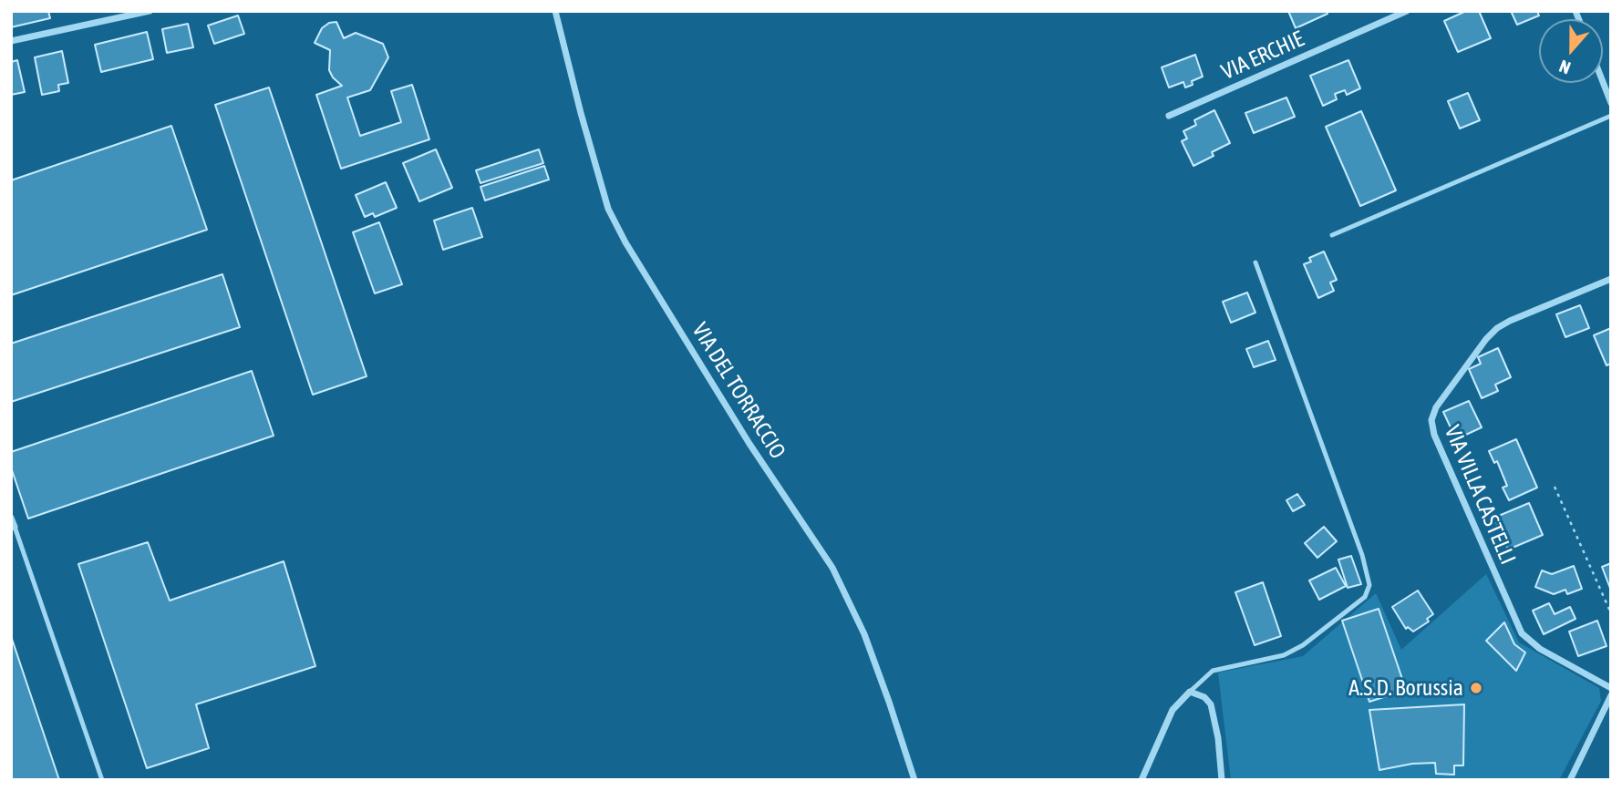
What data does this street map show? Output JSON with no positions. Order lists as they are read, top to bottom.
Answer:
{
  "streets": {
    "street": ["VIA ERCHIE", "VIA DEL TORRACCIO", "VIA VILLA CASTELLI"]
  },
  "places": ["A.S.D. Borussia"],
  "north": "bottom"
}
